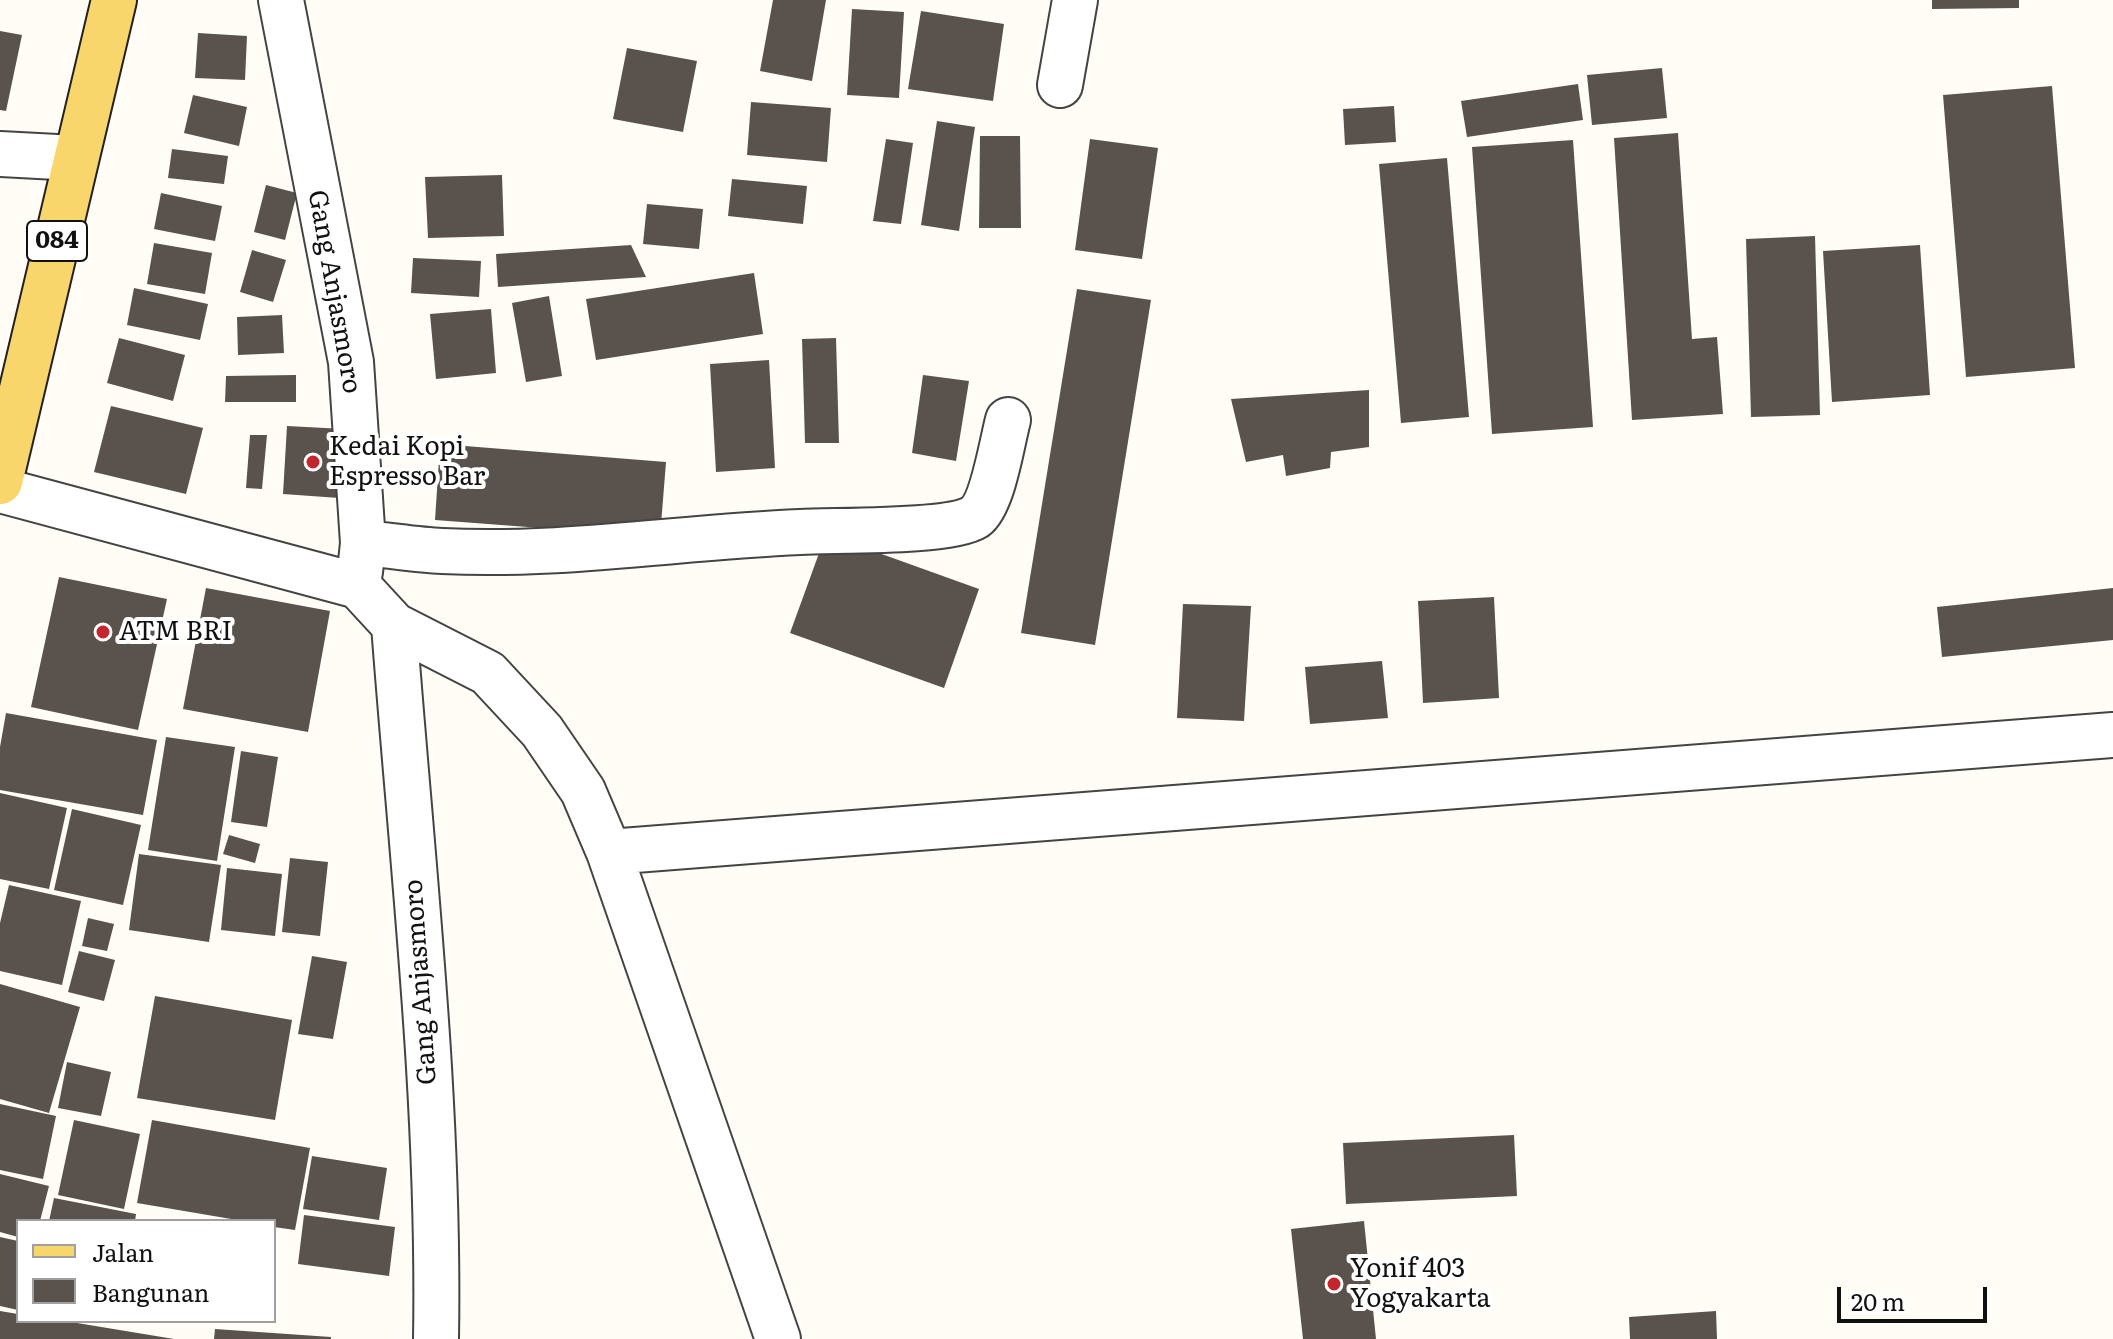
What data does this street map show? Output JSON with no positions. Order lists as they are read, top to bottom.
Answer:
{
  "streets": {
    "main road": ["084"],
    "street": ["Gang Anjasmoro"]
  },
  "places": ["Kedai Kopi Espresso Bar", "ATM BRI", "Yonif 403 Yogyakarta"],
  "legend": ["Jalan", "Bangunan"],
  "scale_bar": "20 m"
}
